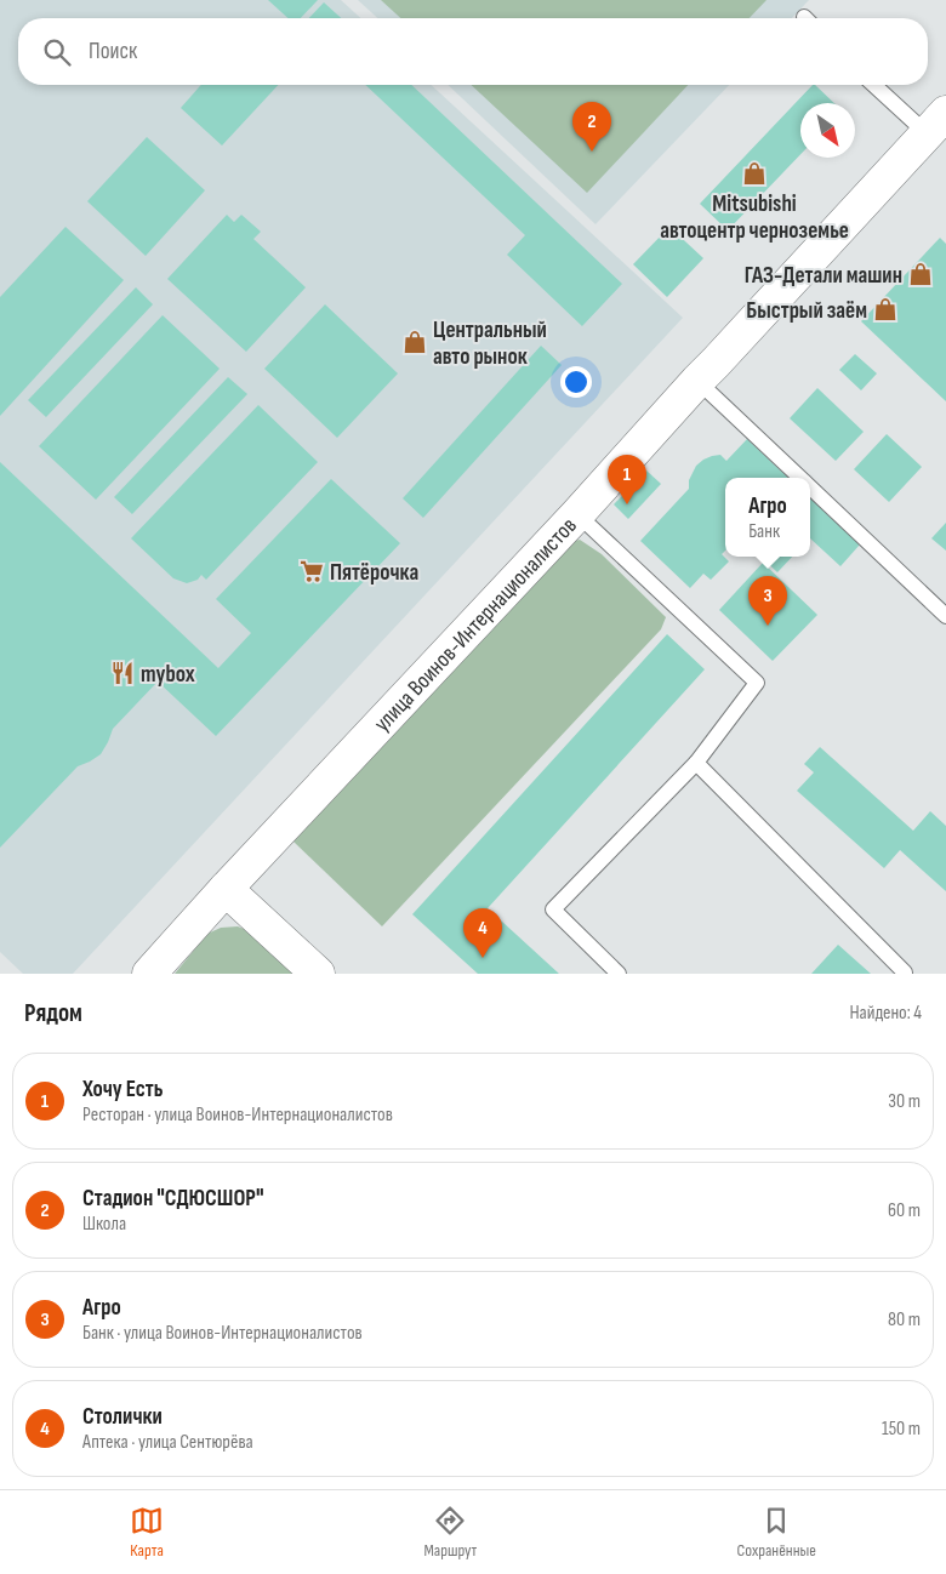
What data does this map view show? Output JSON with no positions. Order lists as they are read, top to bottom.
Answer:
{
  "streets": {
    "street": ["улица Воинов-Интернационалистов"]
  },
  "places": {
    "shop": [
      "Mitsubishi автоцентр черноземье",
      "ГАЗ-Детали машин",
      "Быстрый заём",
      "Центральный авто рынок"
    ],
    "supermarket": ["Пятёрочка"],
    "restaurant": ["mybox"]
  },
  "north": "bottom right",
  "page": {
    "search": "Поиск",
    "pins": [
      "2",
      "1",
      "3",
      "4"
    ],
    "popup": ["Агро", "Банк"],
    "heading": ["Рядом", "Найдено: 4"],
    "list": [
      {
        "mark": "1",
        "name": "Хочу Есть",
        "note": "Ресторан · улица Воинов-Интернационалистов",
        "value": "30 m"
      },
      {
        "mark": "2",
        "name": "Стадион \"СДЮСШОР\"",
        "note": "Школа",
        "value": "60 m"
      },
      {
        "mark": "3",
        "name": "Агро",
        "note": "Банк · улица Воинов-Интернационалистов",
        "value": "80 m"
      },
      {
        "mark": "4",
        "name": "Столички",
        "note": "Аптека · улица Сентюрёва",
        "value": "150 m"
      }
    ],
    "nav": ["Карта", "Маршрут", "Сохранённые"]
  }
}
